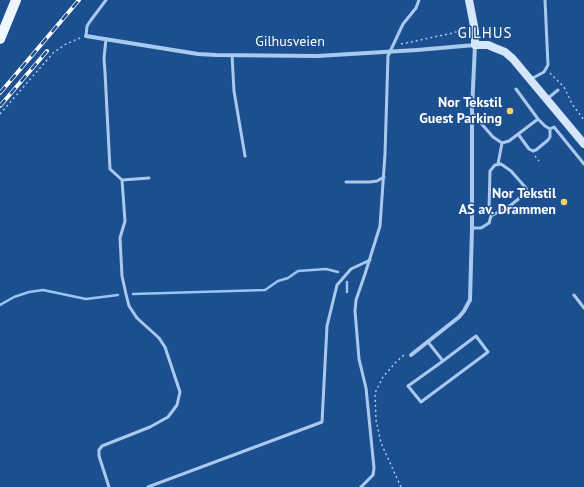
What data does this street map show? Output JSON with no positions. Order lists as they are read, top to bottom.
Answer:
{
  "streets": {
    "street": ["Gilhusveien"]
  },
  "districts": ["GILHUS"],
  "places": ["Nor Tekstil Guest Parking", "Nor Tekstil AS av. Drammen"]
}
